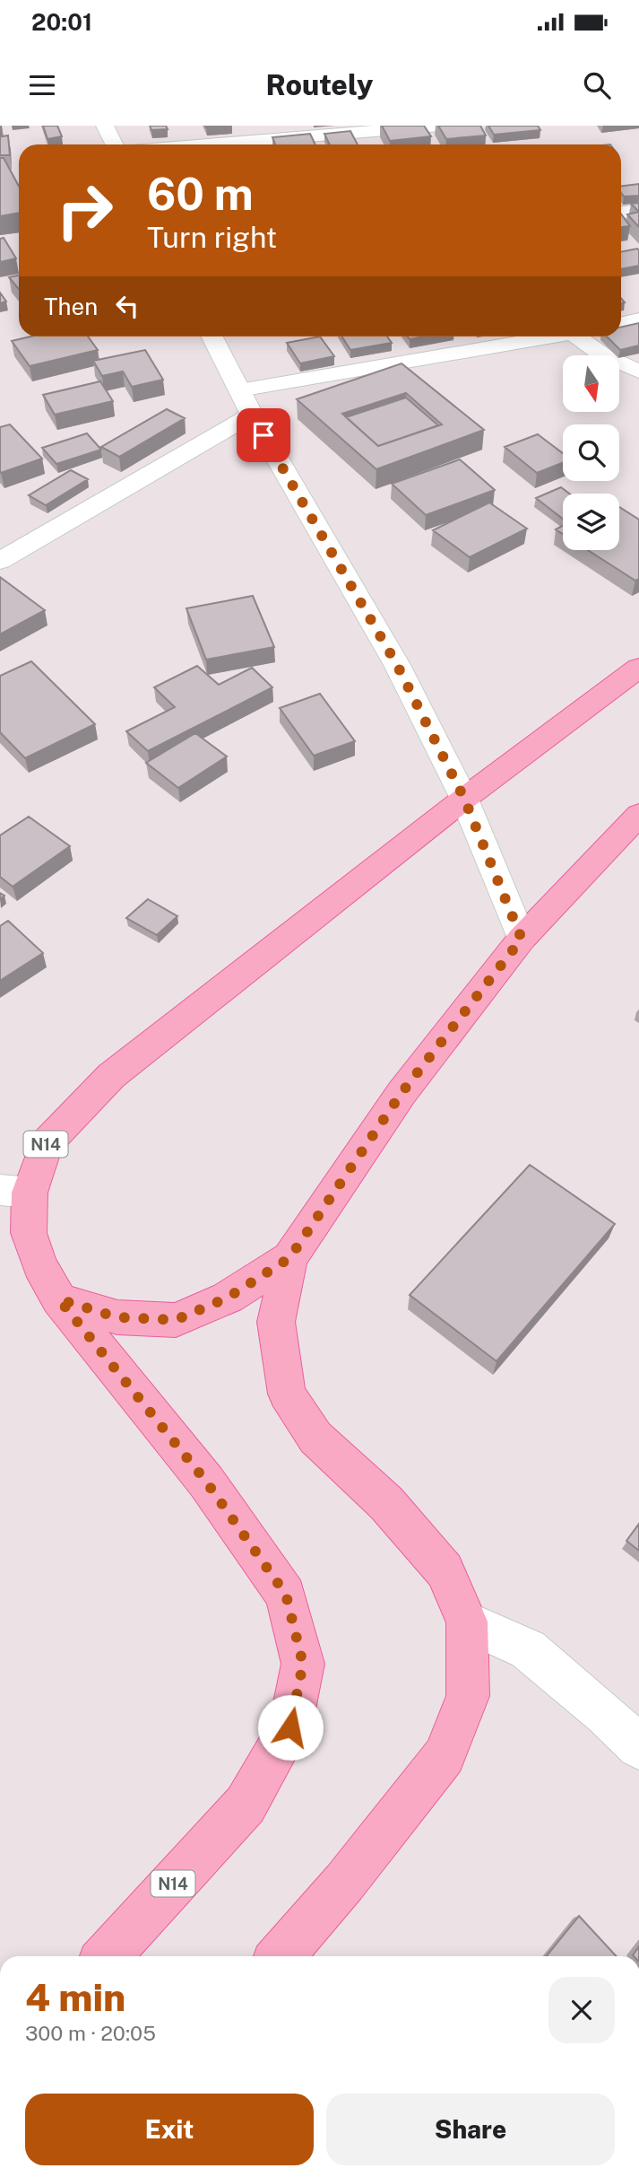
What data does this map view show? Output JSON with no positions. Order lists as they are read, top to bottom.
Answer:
{
  "streets": {
    "main road": ["N14"]
  },
  "north": "bottom",
  "page": {
    "status": "20:01",
    "header": "Routely",
    "turn": ["60 m", "Turn right"],
    "then": "Then",
    "heading": ["4 min", "300 m · 20:05"],
    "buttons": ["Exit", "Share"]
  }
}
